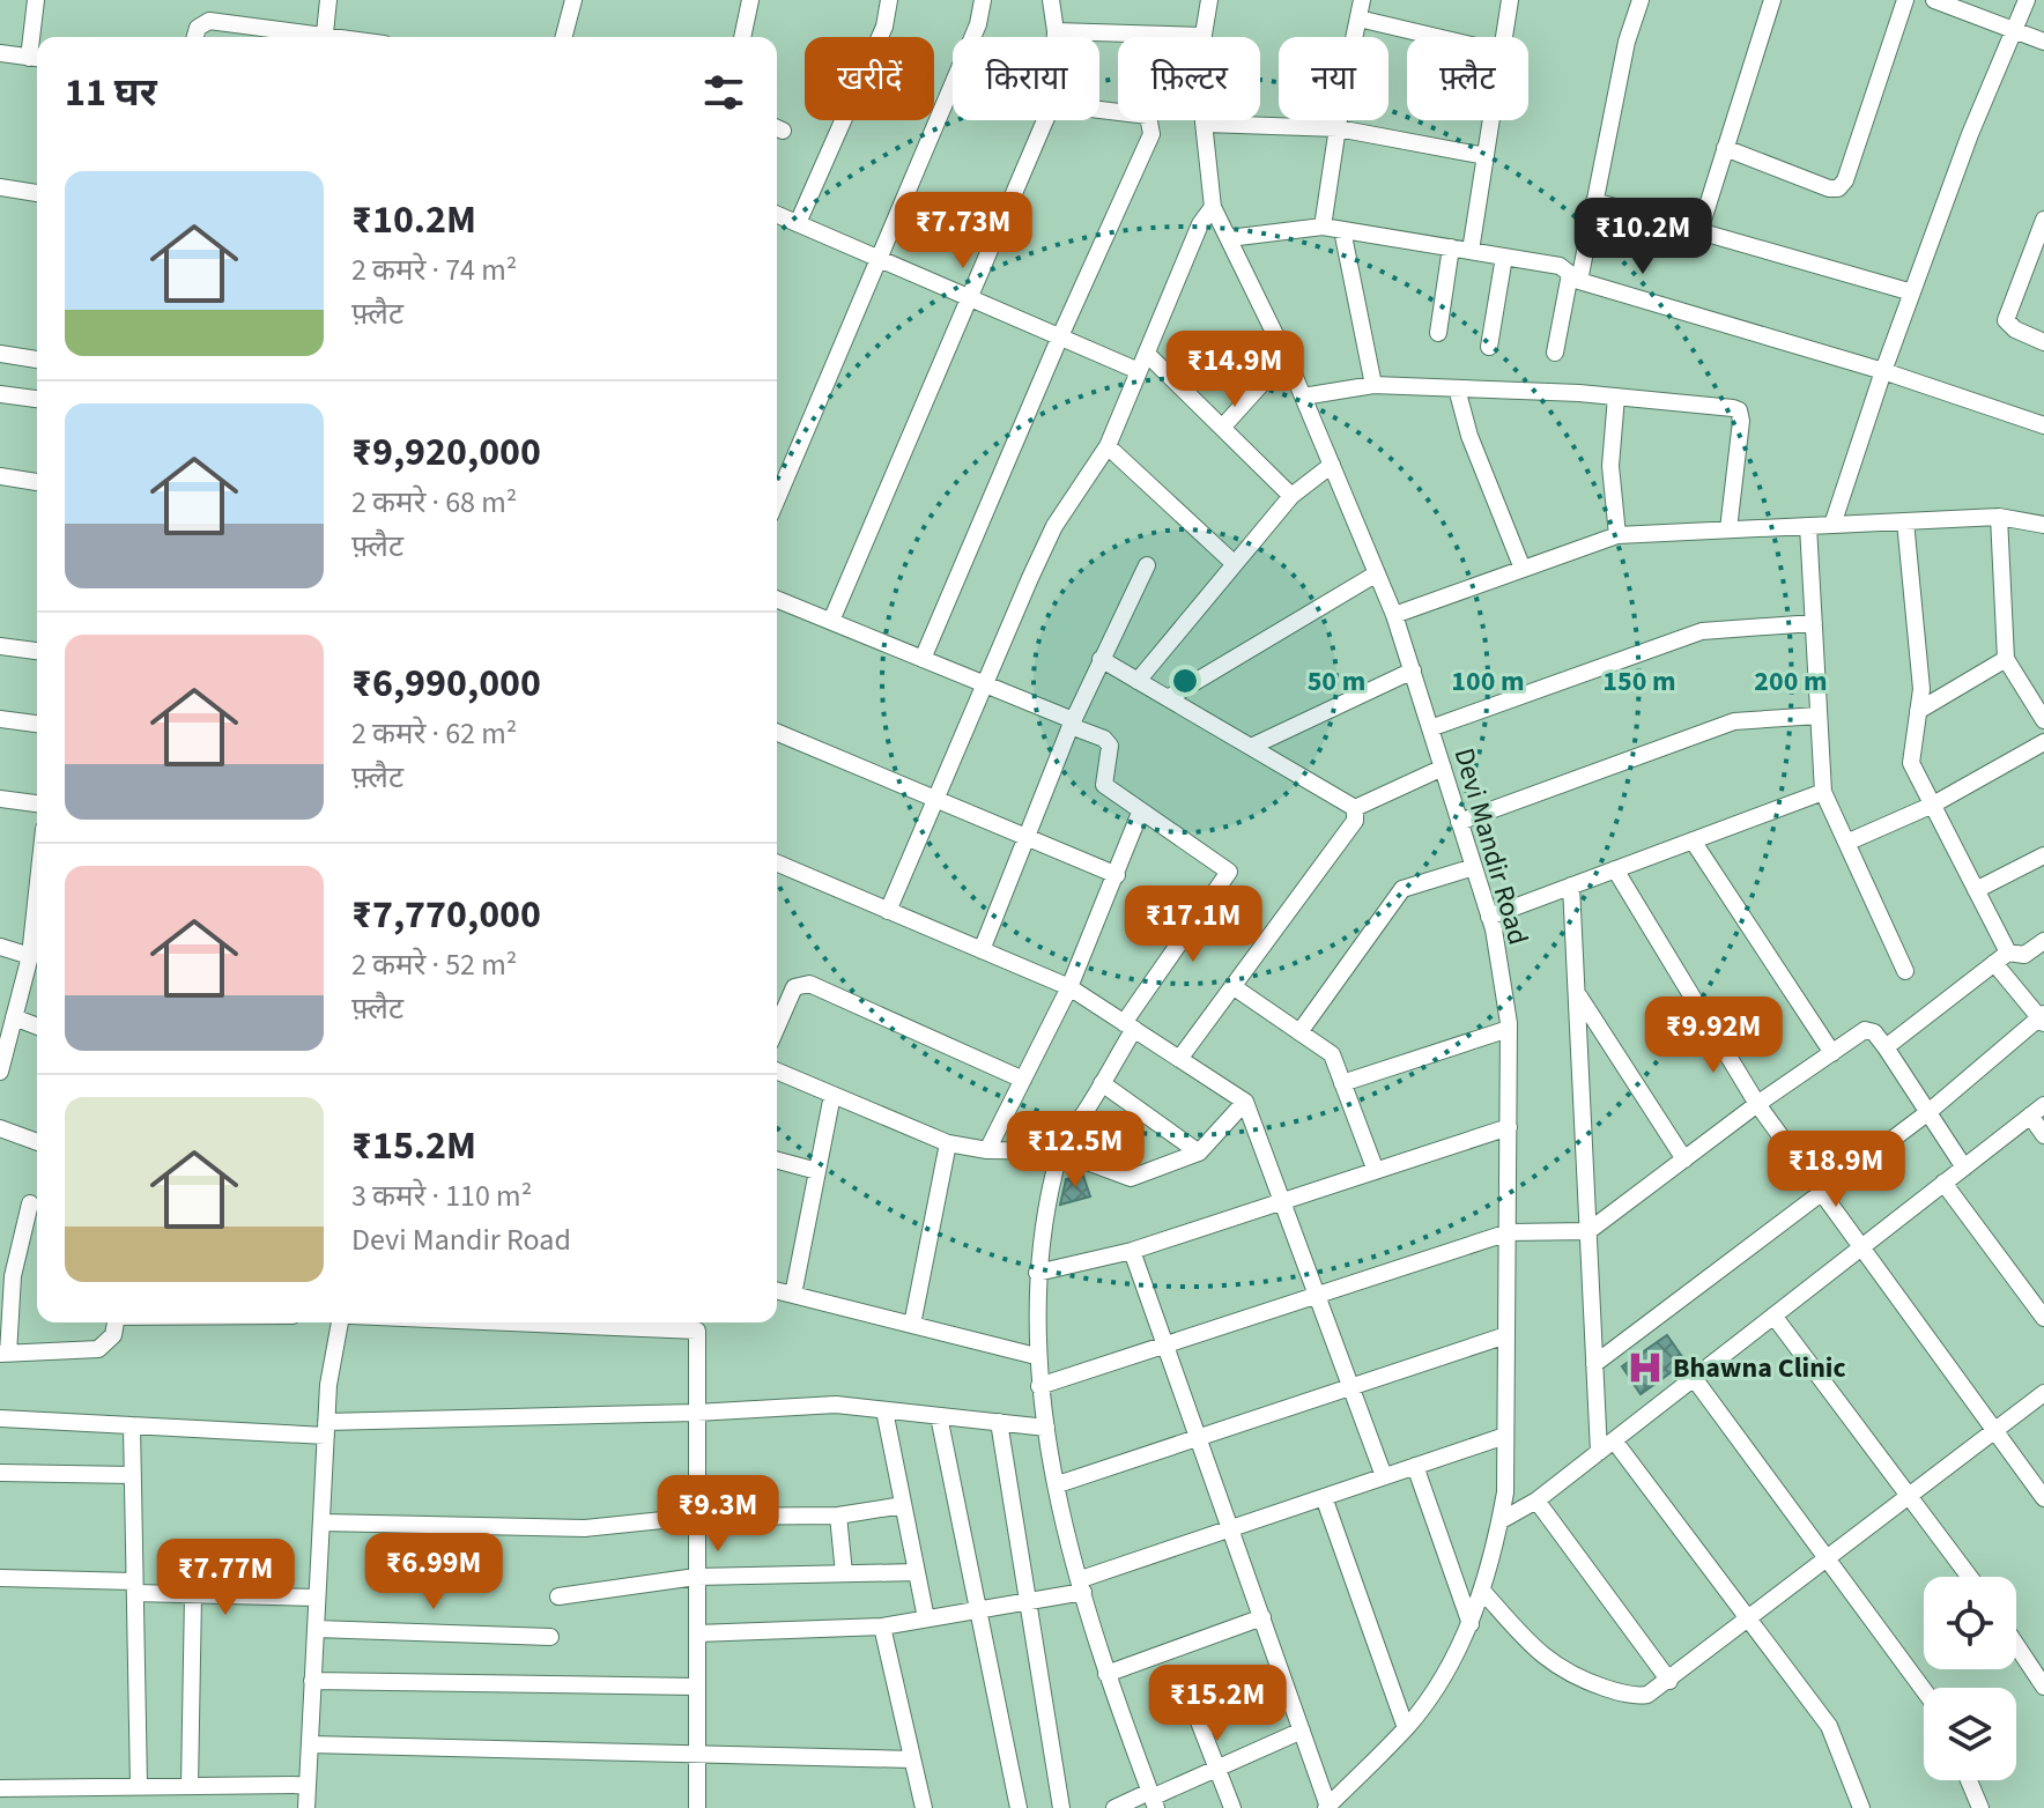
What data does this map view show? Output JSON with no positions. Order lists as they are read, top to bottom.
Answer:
{
  "streets": {
    "street": ["Devi Mandir Road"]
  },
  "places": {
    "hospital": ["Bhawna Clinic"]
  },
  "page": {
    "chip": [
      "खरीदें",
      "किराया",
      "फ़िल्टर",
      "नया",
      "फ़्लैट"
    ],
    "heading": "11 घर",
    "list": [
      {
        "name": "₹10.2M",
        "note": "2 कमरे · 74 m² · फ़्लैट"
      },
      {
        "name": "₹9,920,000",
        "note": "2 कमरे · 68 m² · फ़्लैट"
      },
      {
        "name": "₹6,990,000",
        "note": "2 कमरे · 62 m² · फ़्लैट"
      },
      {
        "name": "₹7,770,000",
        "note": "2 कमरे · 52 m² · फ़्लैट"
      },
      {
        "name": "₹15.2M",
        "note": "3 कमरे · 110 m² · Devi Mandir Road"
      }
    ],
    "price": [
      "₹7.73M",
      "₹10.2M",
      "₹14.9M",
      "₹17.1M",
      "₹9.92M",
      "₹12.5M",
      "₹18.9M",
      "₹9.3M",
      "₹6.99M",
      "₹7.77M",
      "₹15.2M"
    ]
  },
  "rings": [
    "50 m",
    "100 m",
    "150 m",
    "200 m"
  ]
}
